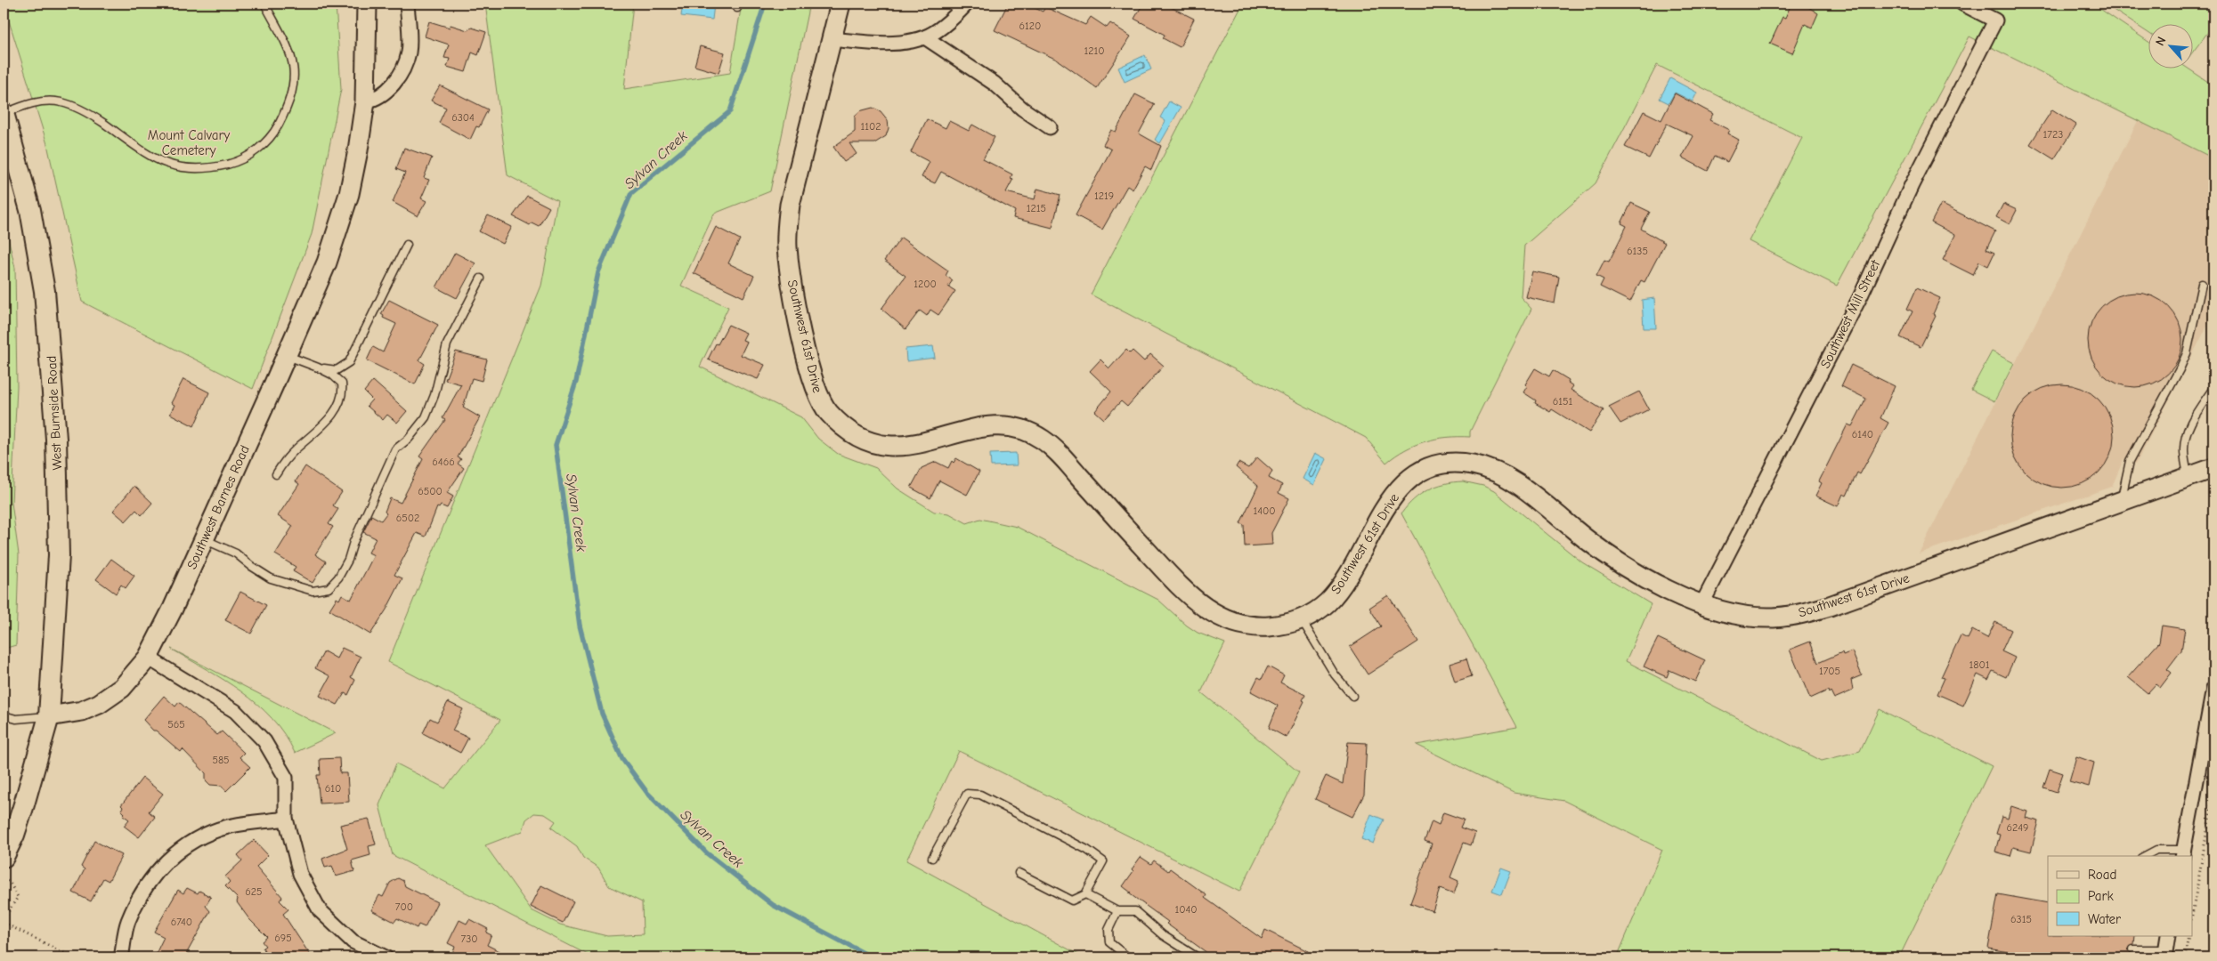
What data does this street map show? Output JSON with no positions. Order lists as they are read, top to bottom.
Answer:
{
  "streets": {
    "main road": ["West Burnside Road"],
    "street": ["Southwest Mill Street", "Southwest 61st Drive", "Southwest Barnes Road"]
  },
  "crossings": [
    ["Southwest Mill Street", "Southwest 61st Drive"],
    ["West Burnside Road", "Southwest Barnes Road"]
  ],
  "water": ["Sylvan Creek"],
  "parks": ["Mount Calvary Cemetery"],
  "house_numbers": [
    "6120",
    "1210",
    "6304",
    "1102",
    "1723",
    "1219",
    "1215",
    "6135",
    "1200",
    "6151",
    "6140",
    "6466",
    "6500",
    "1400",
    "6502",
    "1801",
    "1705",
    "565",
    "585",
    "610",
    "6249",
    "625",
    "700",
    "1040",
    "6315",
    "6740",
    "695",
    "730"
  ],
  "legend": ["Road", "Park", "Water"],
  "north": "top left"
}
